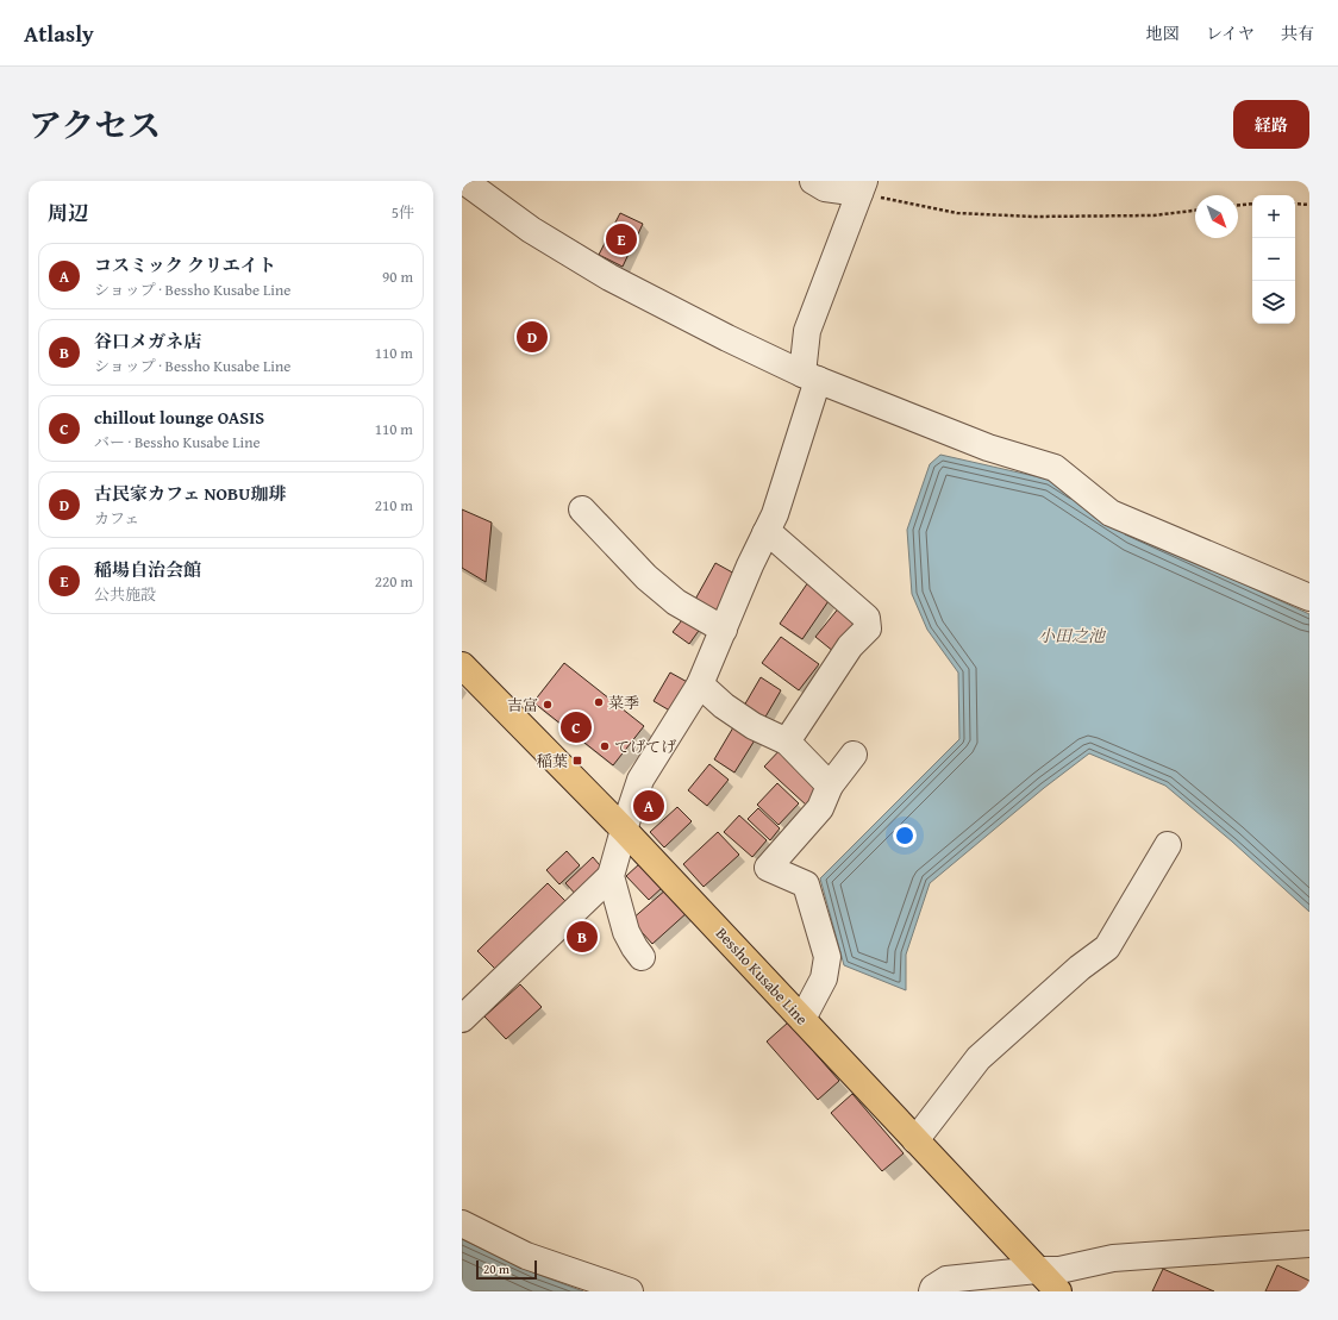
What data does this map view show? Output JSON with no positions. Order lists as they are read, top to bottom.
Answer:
{
  "streets": {
    "main road": ["Bessho Kusabe Line"]
  },
  "water": ["小田之池"],
  "places": {
    "other": ["菜季", "吉富", "てげてげ"],
    "transit": ["稲葉"]
  },
  "scale_bar": "20 m",
  "north": "bottom right",
  "page": {
    "header": "Atlasly",
    "nav": ["地図", "レイヤ", "共有"],
    "title": "アクセス",
    "buttons": "経路",
    "heading": ["周辺", "5件"],
    "map_buttons": ["+", "−"],
    "pins": [
      "E",
      "D",
      "C",
      "A",
      "B"
    ],
    "list": [
      {
        "mark": "A",
        "name": "コスミック クリエイト",
        "note": "ショップ · Bessho Kusabe Line",
        "value": "90 m"
      },
      {
        "mark": "B",
        "name": "谷口メガネ店",
        "note": "ショップ · Bessho Kusabe Line",
        "value": "110 m"
      },
      {
        "mark": "C",
        "name": "chillout lounge OASIS",
        "note": "バー · Bessho Kusabe Line",
        "value": "110 m"
      },
      {
        "mark": "D",
        "name": "古民家カフェ NOBU珈琲",
        "note": "カフェ",
        "value": "210 m"
      },
      {
        "mark": "E",
        "name": "稲場自治会館",
        "note": "公共施設",
        "value": "220 m"
      }
    ],
    "scale": "20 m"
  }
}
